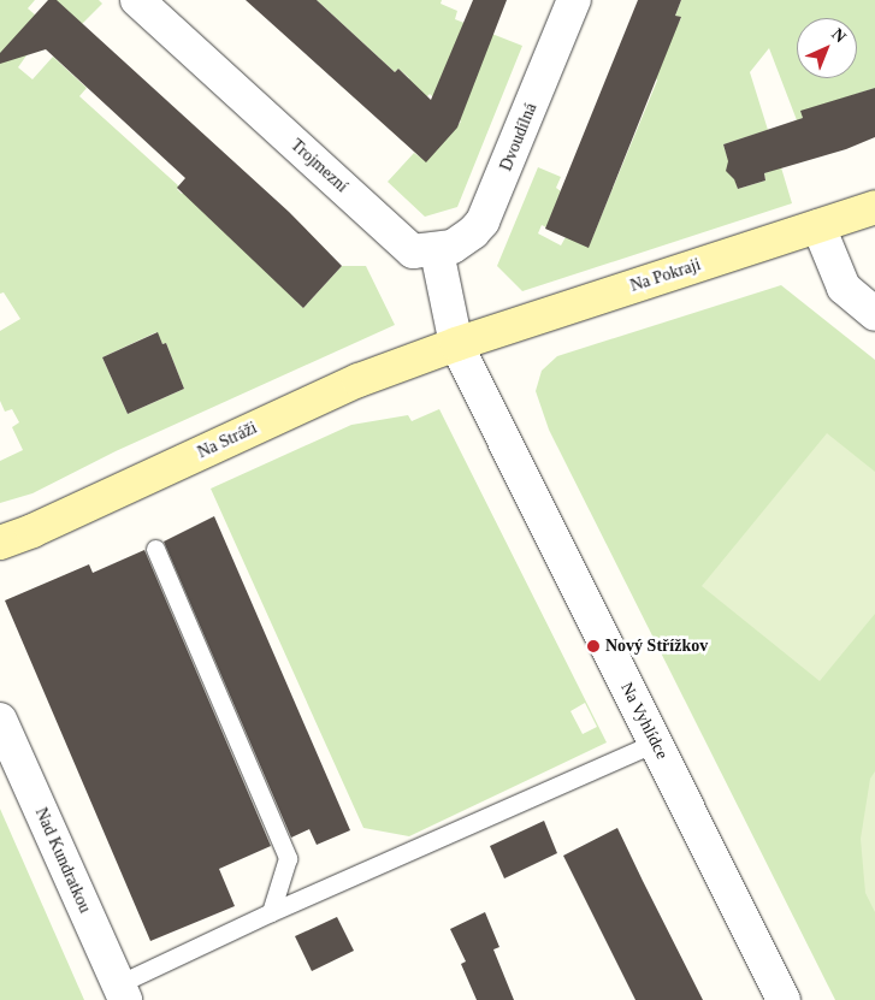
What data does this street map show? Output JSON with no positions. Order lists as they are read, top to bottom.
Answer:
{
  "streets": {
    "street": [
      "Dvoudílná",
      "Trojmezní",
      "Na Pokraji",
      "Na Stráži",
      "Na Vyhlídce",
      "Nad Kundratkou"
    ]
  },
  "crossings": [
    ["Dvoudílná", "Trojmezní"],
    ["Na Pokraji", "Na Stráži"],
    ["Na Pokraji", "Na Vyhlídce"],
    ["Na Stráži", "Na Vyhlídce"]
  ],
  "places": ["Nový Střížkov"],
  "north": "top right"
}
